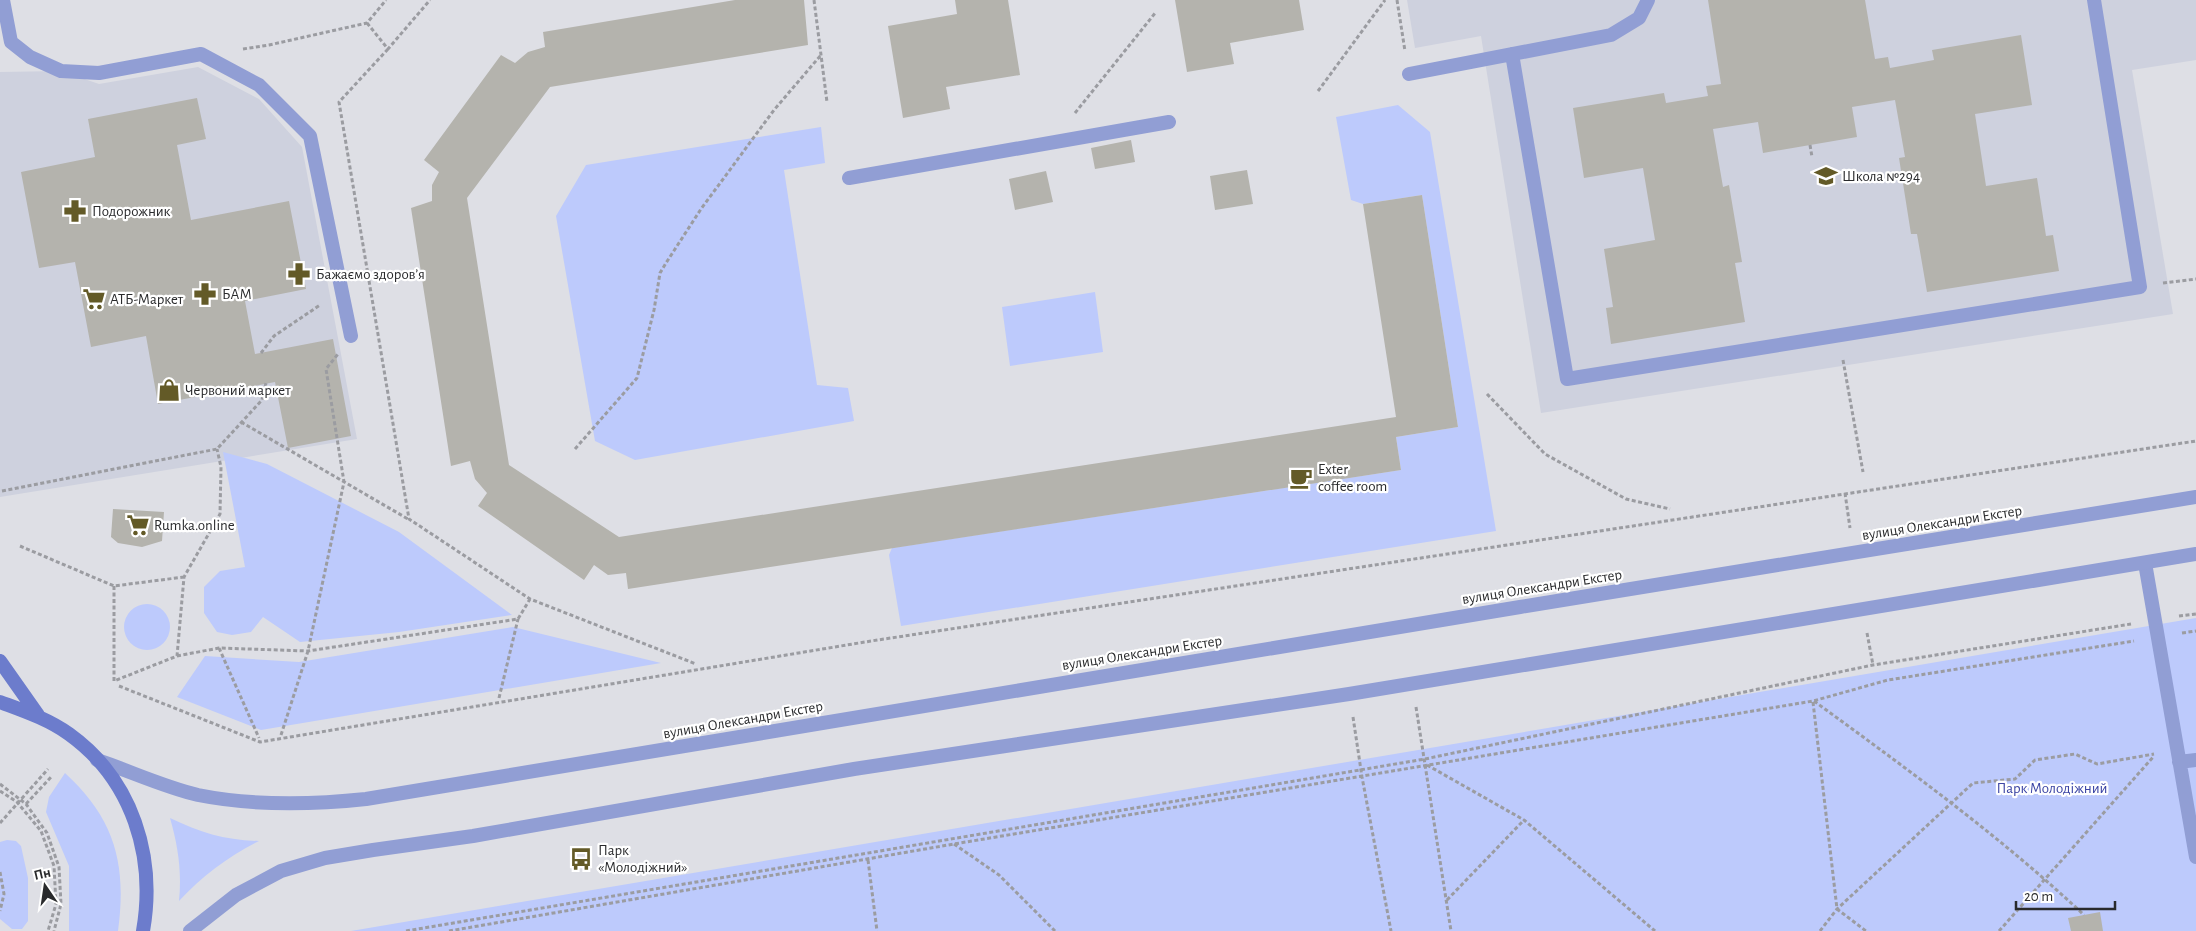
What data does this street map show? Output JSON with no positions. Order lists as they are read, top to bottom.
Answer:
{
  "streets": {
    "street": ["вулиця Олександри Екстер"]
  },
  "parks": ["Парк Молодіжний"],
  "places": {
    "school or university": ["Школа №294"],
    "pharmacy": ["Подорожник", "Бажаємо здоровʼя", "БАМ"],
    "supermarket": ["АТБ-Маркет", "Rumka.online"],
    "shop": ["Червоний маркет"],
    "cafe": ["Exter coffee room"],
    "bus stop": ["Парк «Молодіжний»"]
  },
  "scale_bar": "20 m",
  "north": "top"
}
